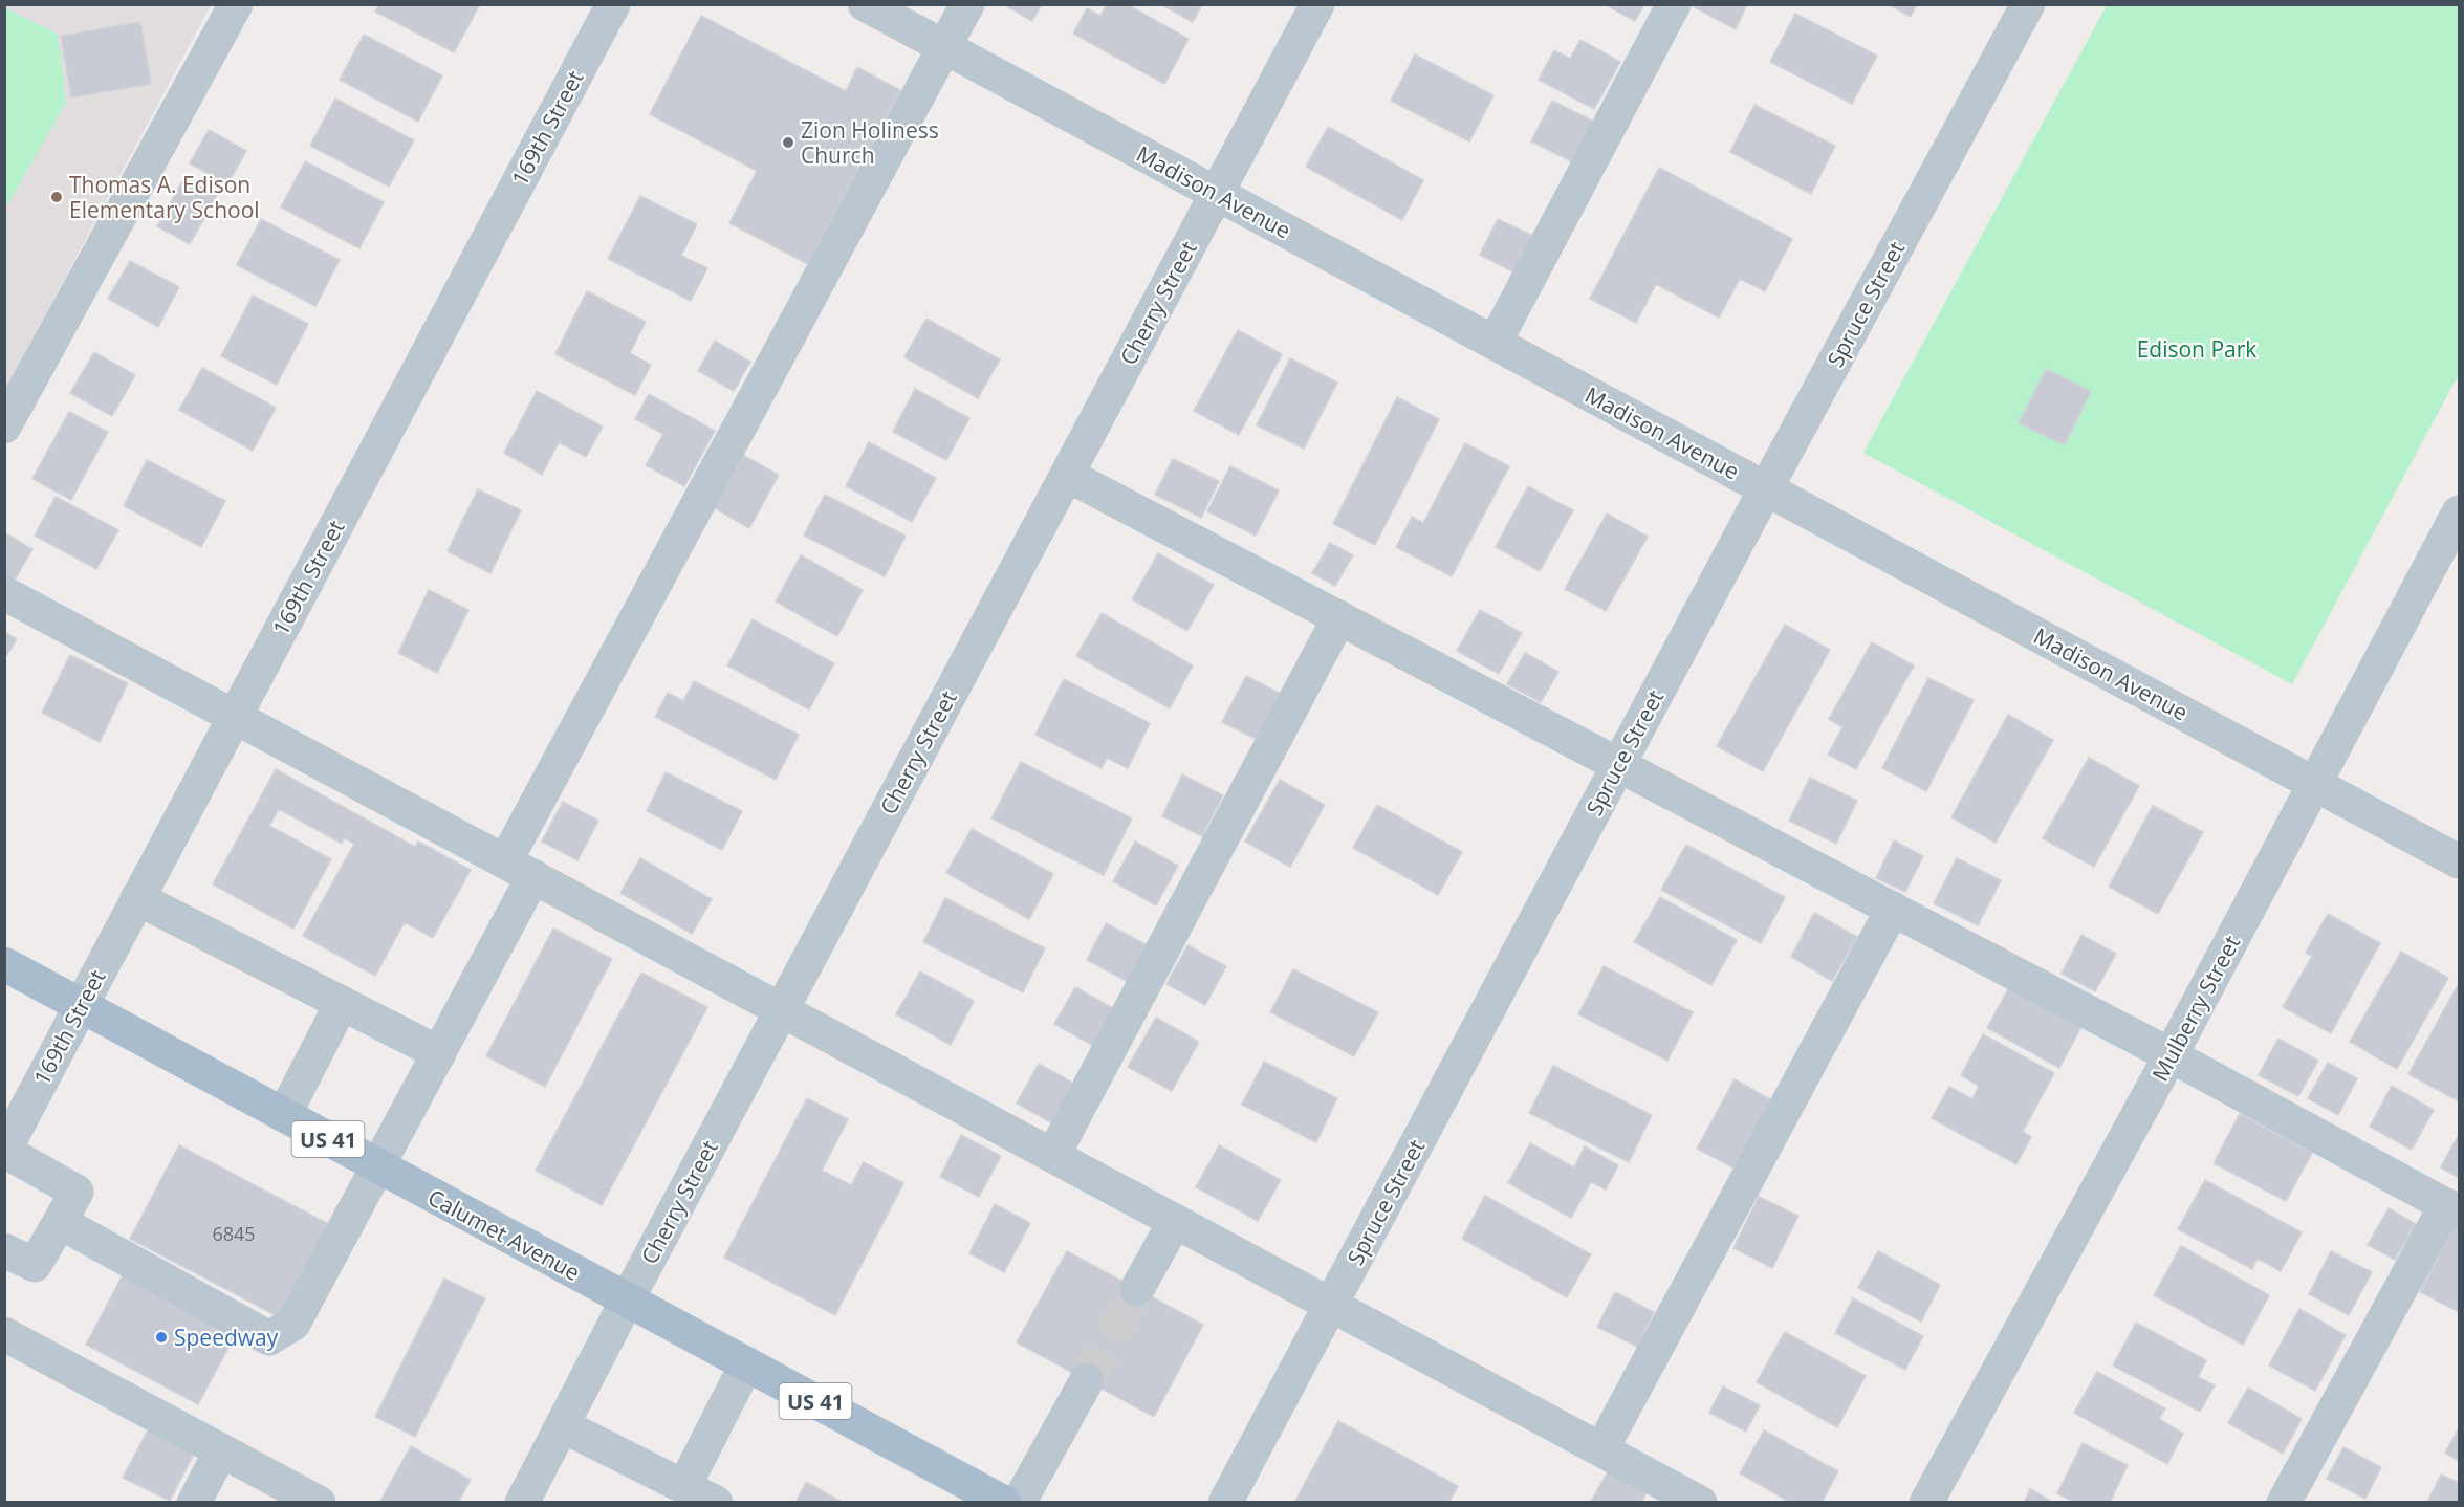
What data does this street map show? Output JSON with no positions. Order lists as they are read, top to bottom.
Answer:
{
  "streets": {
    "main road": ["US 41", "Calumet Avenue"],
    "street": [
      "169th Street",
      "Madison Avenue",
      "Cherry Street",
      "Spruce Street",
      "Mulberry Street"
    ]
  },
  "crossings": [
    ["169th Street", "Calumet Avenue"],
    ["Madison Avenue", "Cherry Street"],
    ["Madison Avenue", "Spruce Street"],
    ["Madison Avenue", "Mulberry Street"],
    ["Cherry Street", "Calumet Avenue"]
  ],
  "parks": ["Edison Park"],
  "places": ["Zion Holiness Church", "Thomas A. Edison Elementary School", "Speedway"],
  "house_numbers": ["6845"]
}
